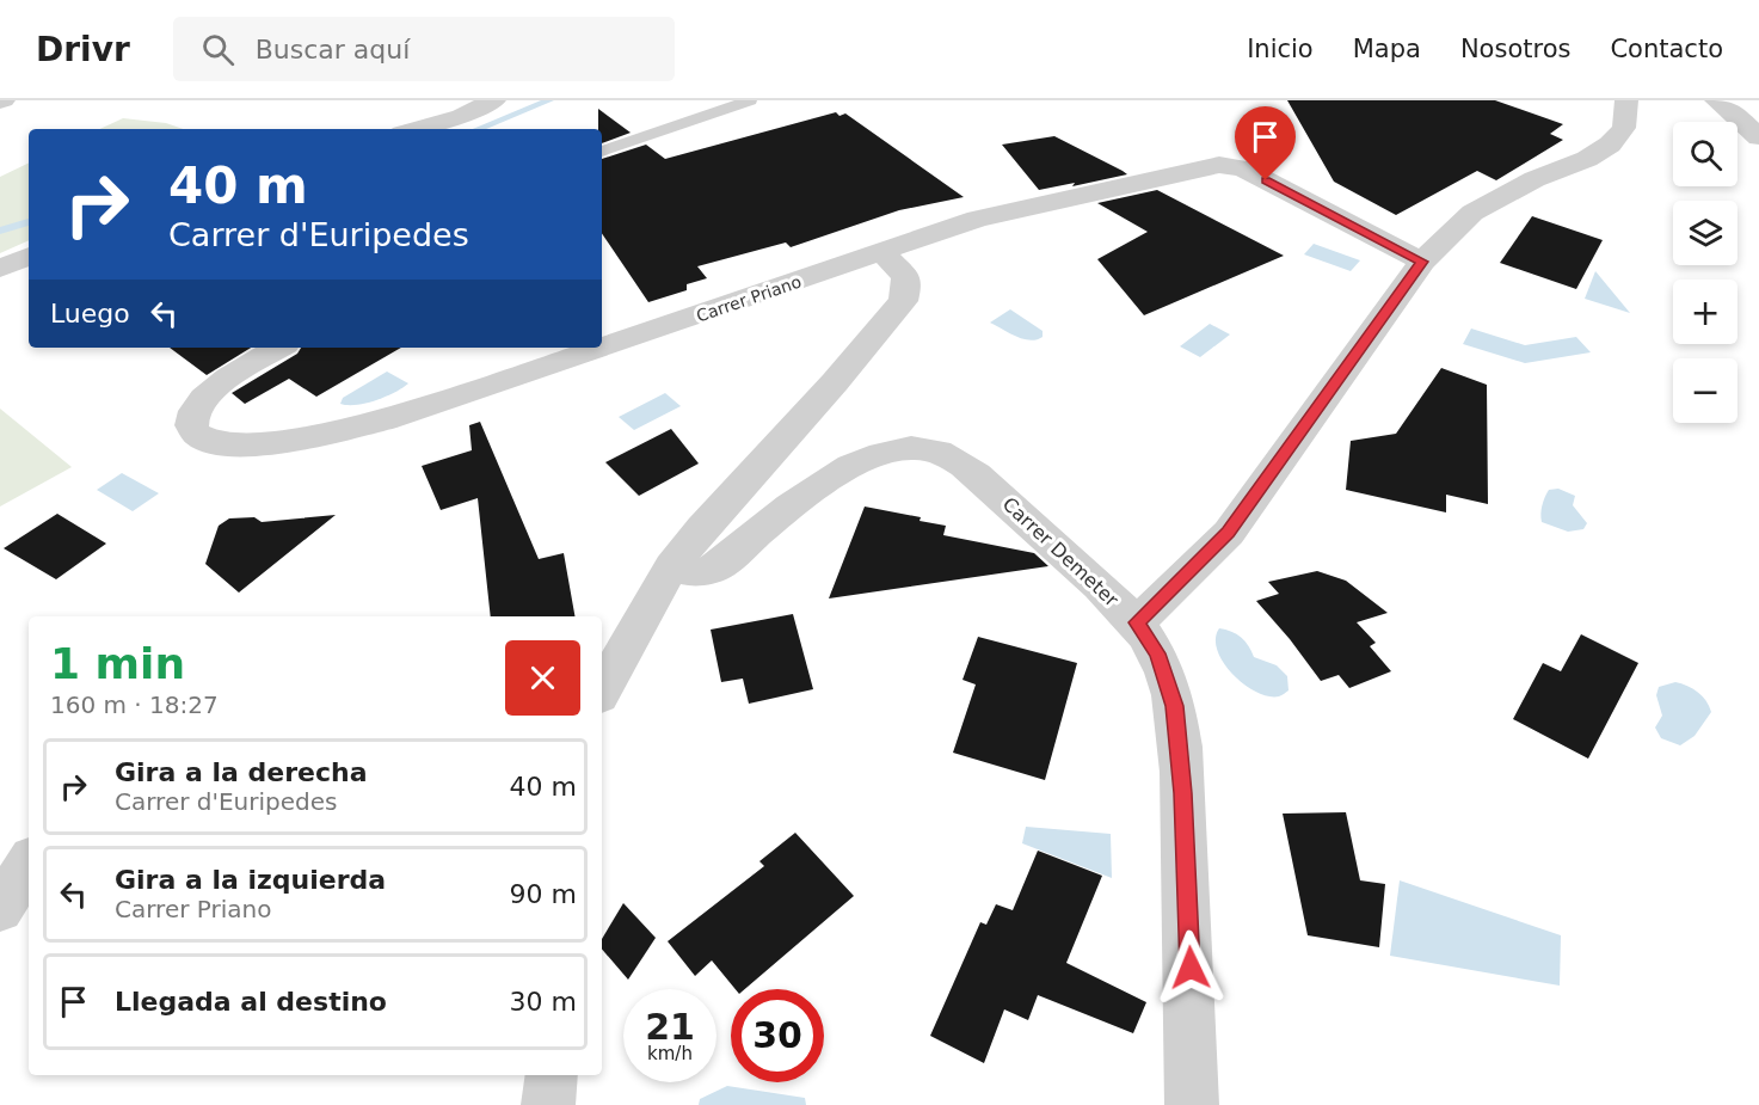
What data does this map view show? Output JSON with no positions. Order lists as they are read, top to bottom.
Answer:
{
  "streets": {
    "street": ["Carrer Priano", "Carrer Demeter"]
  },
  "page": {
    "header": "Drivr",
    "search": "Buscar aquí",
    "nav": [
      "Inicio",
      "Mapa",
      "Nosotros",
      "Contacto"
    ],
    "map_buttons": ["+", "−"],
    "turn": ["40 m", "Carrer d'Euripedes"],
    "then": "Luego",
    "heading": ["1 min", "160 m · 18:27"],
    "list": [
      {
        "name": "Gira a la derecha",
        "note": "Carrer d'Euripedes",
        "value": "40 m"
      },
      {
        "name": "Gira a la izquierda",
        "note": "Carrer Priano",
        "value": "90 m"
      },
      {
        "name": "Llegada al destino",
        "value": "30 m"
      }
    ],
    "speed": "21 km/h",
    "limit": "30"
  }
}
